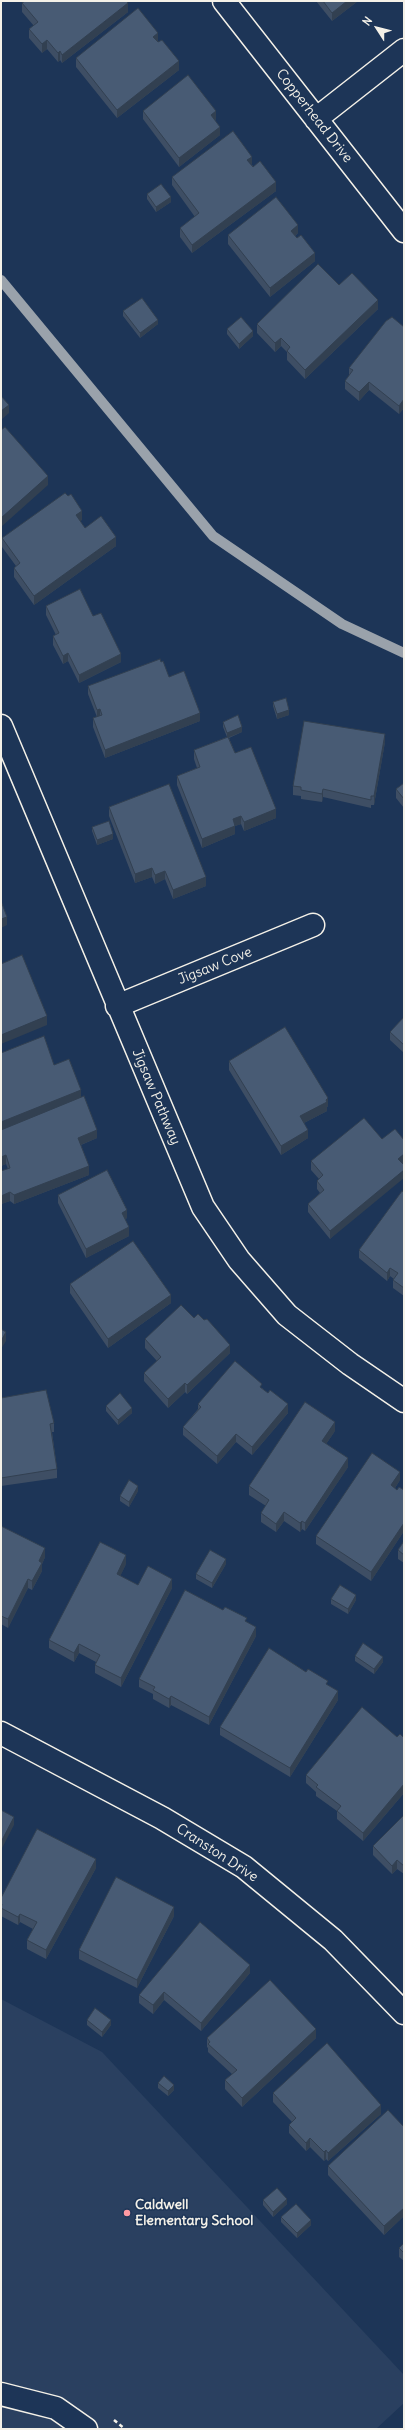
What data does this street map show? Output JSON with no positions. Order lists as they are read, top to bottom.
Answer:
{
  "streets": {
    "street": [
      "Copperhead Drive",
      "Jigsaw Cove",
      "Jigsaw Pathway",
      "Cranston Drive"
    ]
  },
  "crossings": [
    ["Jigsaw Cove", "Jigsaw Pathway"]
  ],
  "places": ["Caldwell Elementary School"],
  "north": "top left"
}
